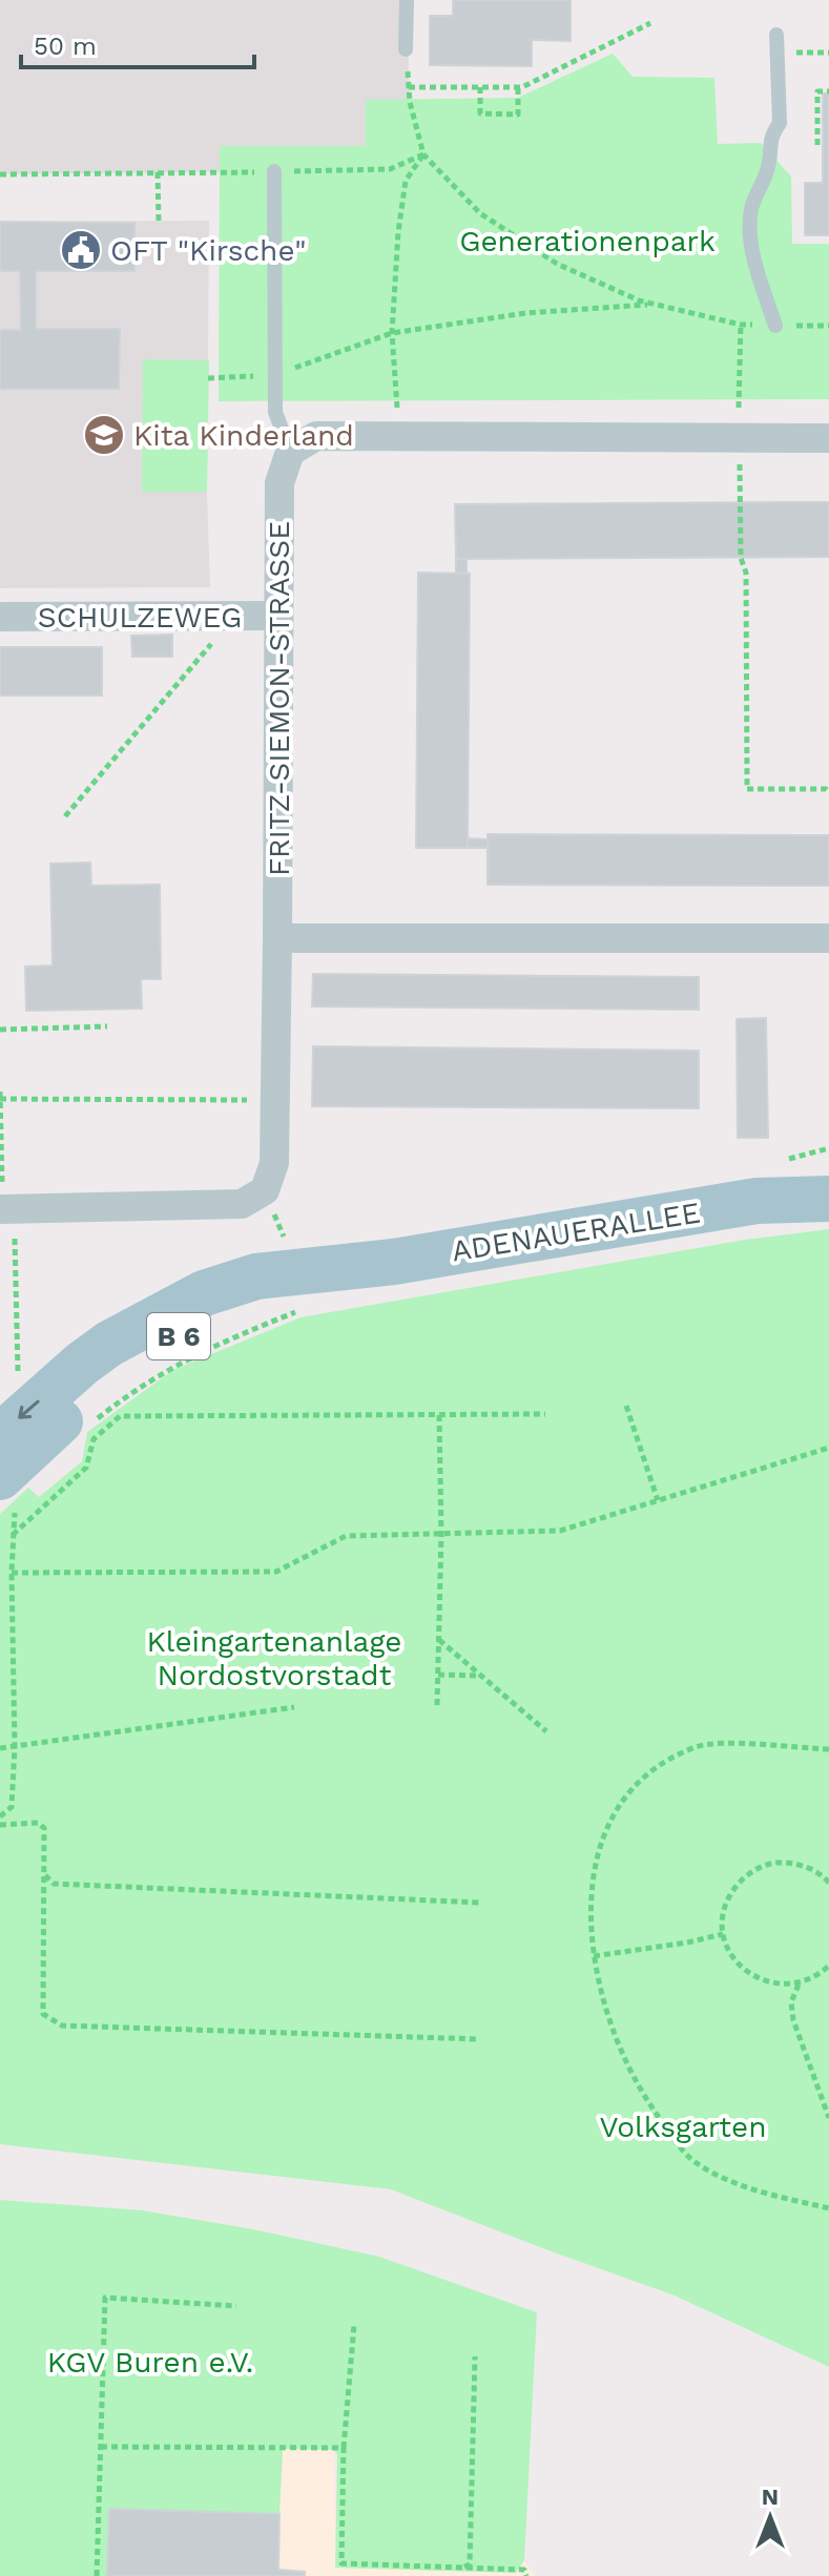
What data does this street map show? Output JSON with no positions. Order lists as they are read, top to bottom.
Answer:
{
  "streets": {
    "main road": ["ADENAUERALLEE", "B 6"],
    "street": ["SCHULZEWEG", "FRITZ-SIEMON-STRASSE"]
  },
  "crossings": [
    ["SCHULZEWEG", "FRITZ-SIEMON-STRASSE"]
  ],
  "parks": [
    "Generationenpark",
    "Kleingartenanlage Nordostvorstadt",
    "Volksgarten",
    "KGV Buren e.V."
  ],
  "places": {
    "public building": ["OFT \"Kirsche\""],
    "school or university": ["Kita Kinderland"]
  },
  "scale_bar": "50 m",
  "north": "top"
}
